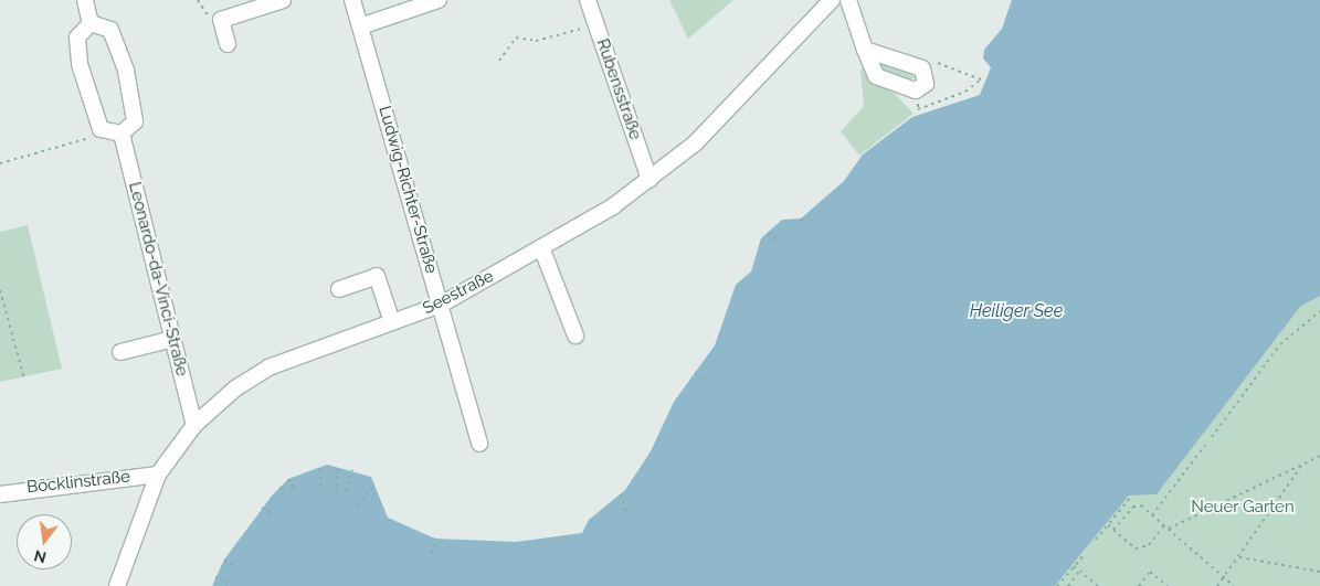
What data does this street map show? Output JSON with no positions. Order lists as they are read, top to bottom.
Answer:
{
  "streets": {
    "street": [
      "Rubensstraße",
      "Ludwig-Richter-Straße",
      "Leonardo-da-Vinci-Straße",
      "Seestraße",
      "Böcklinstraße"
    ]
  },
  "crossings": [
    ["Rubensstraße", "Seestraße"],
    ["Ludwig-Richter-Straße", "Seestraße"],
    ["Leonardo-da-Vinci-Straße", "Seestraße"],
    ["Seestraße", "Böcklinstraße"]
  ],
  "water": ["Heiliger See"],
  "parks": ["Neuer Garten"],
  "north": "bottom"
}
